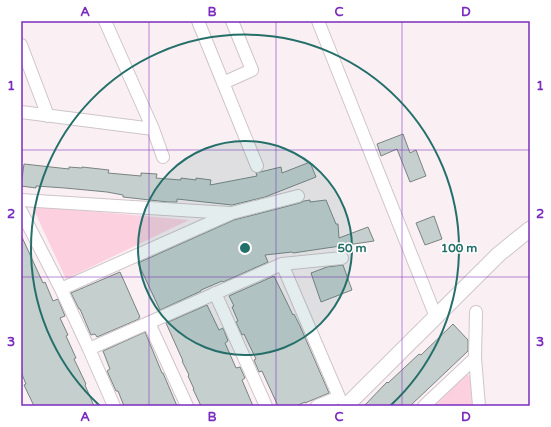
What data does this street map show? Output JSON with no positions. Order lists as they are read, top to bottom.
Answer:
{
  "grid": {
    "columns": [
      "A",
      "B",
      "C",
      "D"
    ],
    "rows": ["1", "2", "3"]
  },
  "rings": ["50 m", "100 m"]
}
